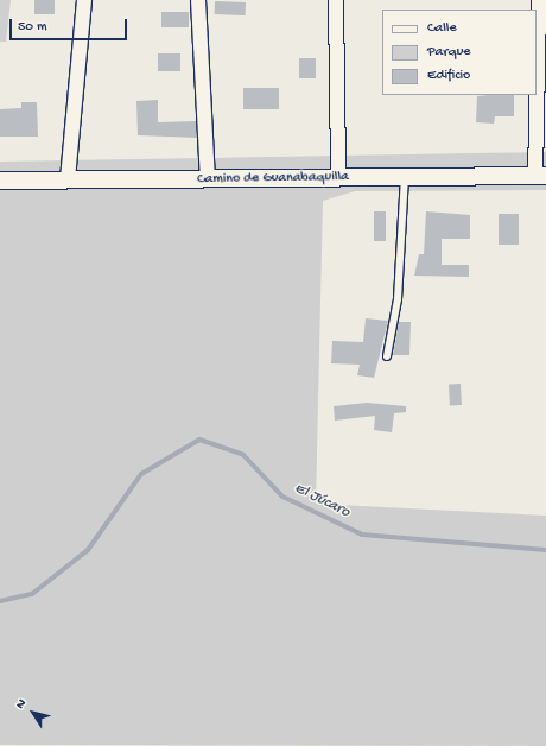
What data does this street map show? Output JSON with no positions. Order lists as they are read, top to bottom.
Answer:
{
  "streets": {
    "street": ["Camino de Guanabaquilla"]
  },
  "water": ["El Júcaro"],
  "legend": ["Calle", "Parque", "Edificio"],
  "scale_bar": "50 m",
  "north": "top left"
}
